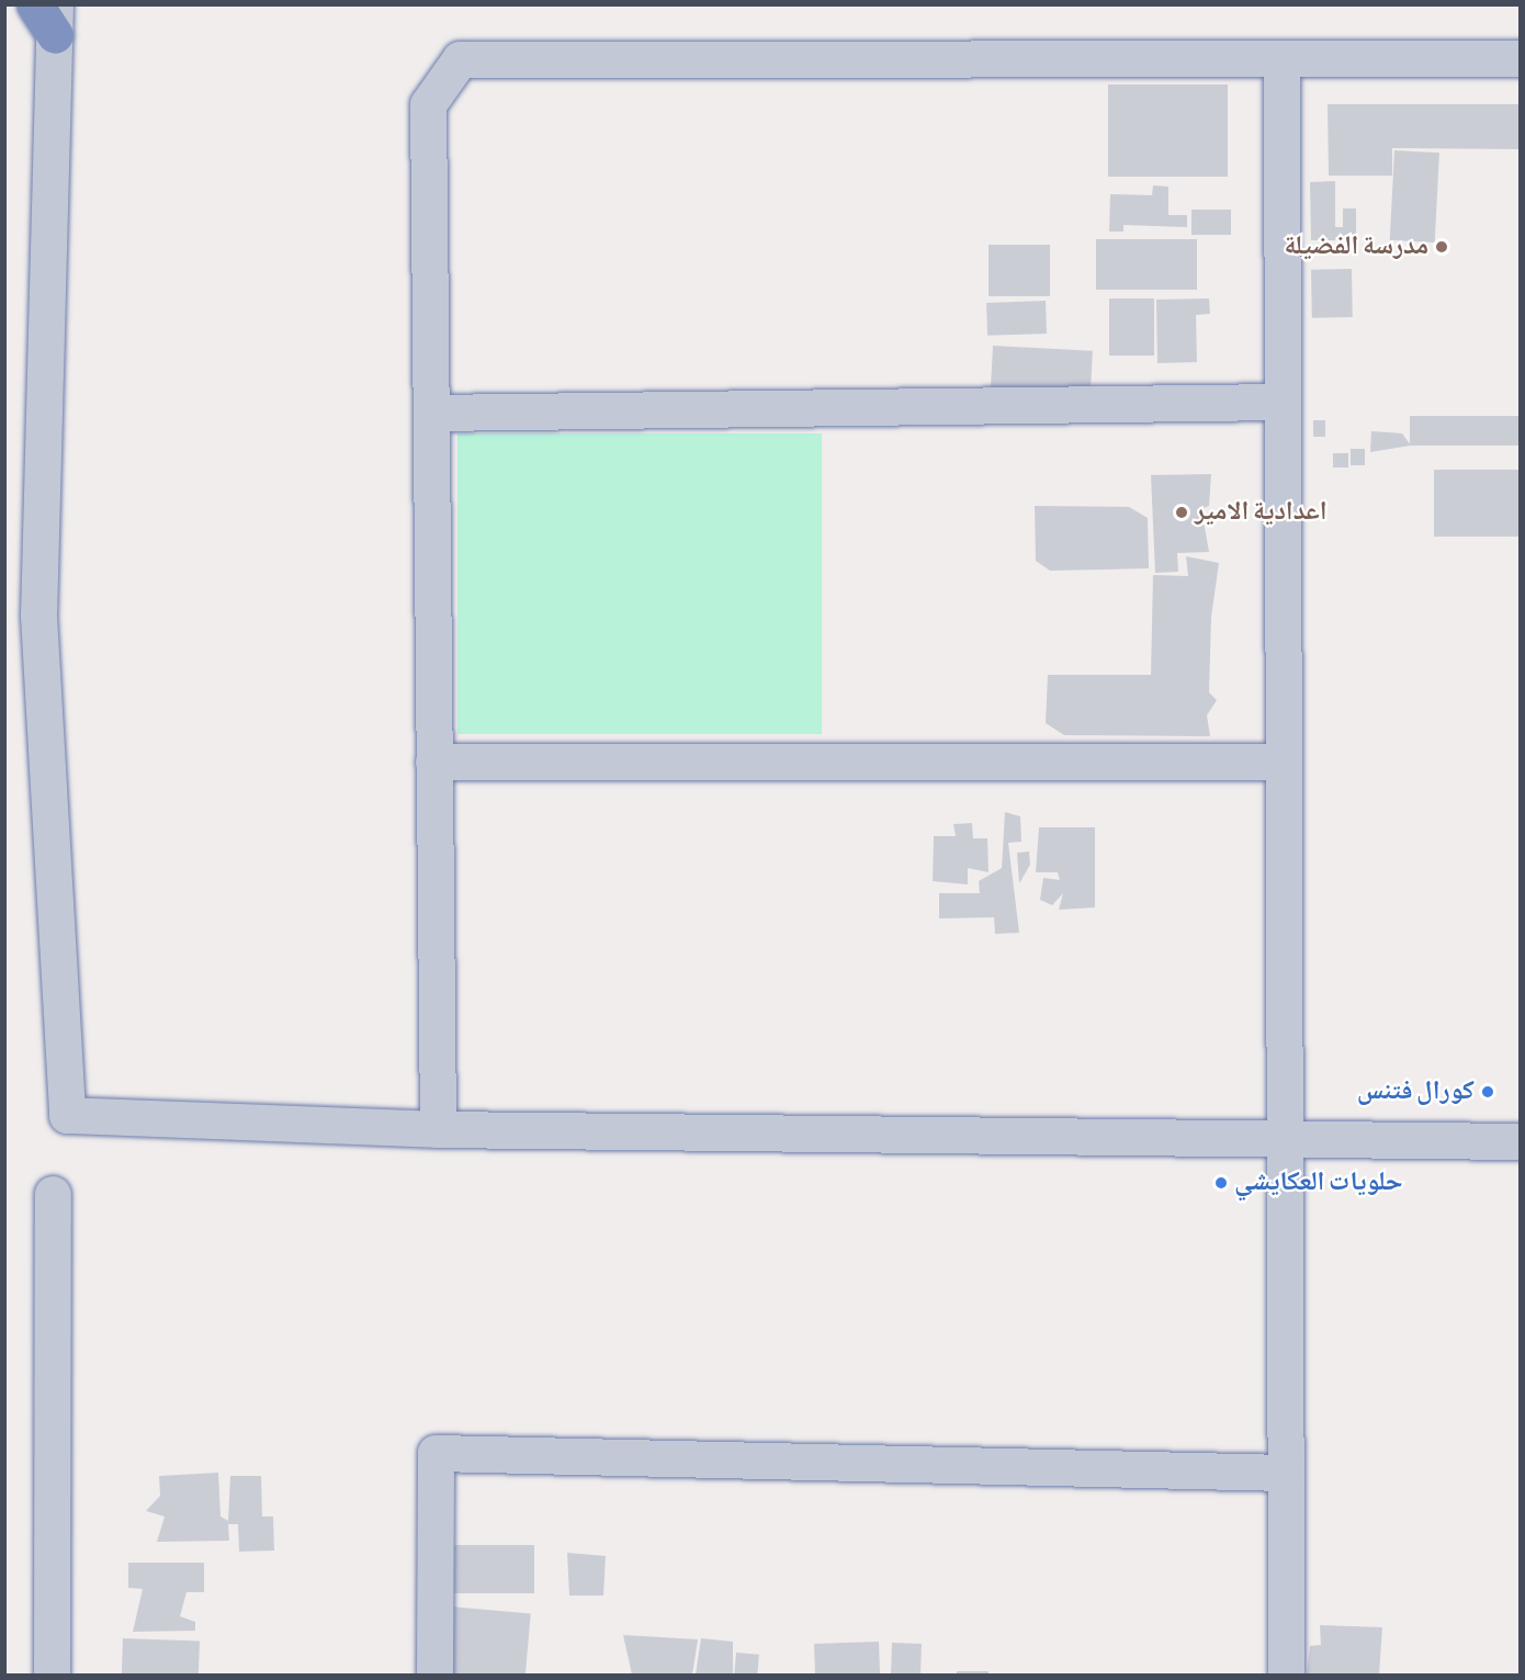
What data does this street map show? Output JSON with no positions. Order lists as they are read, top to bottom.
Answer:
{
  "places": [
    "مدرسة الفضيلة",
    "اعدادية الامير",
    "كورال فتنس",
    "حلويات العكايشي"
  ]
}
